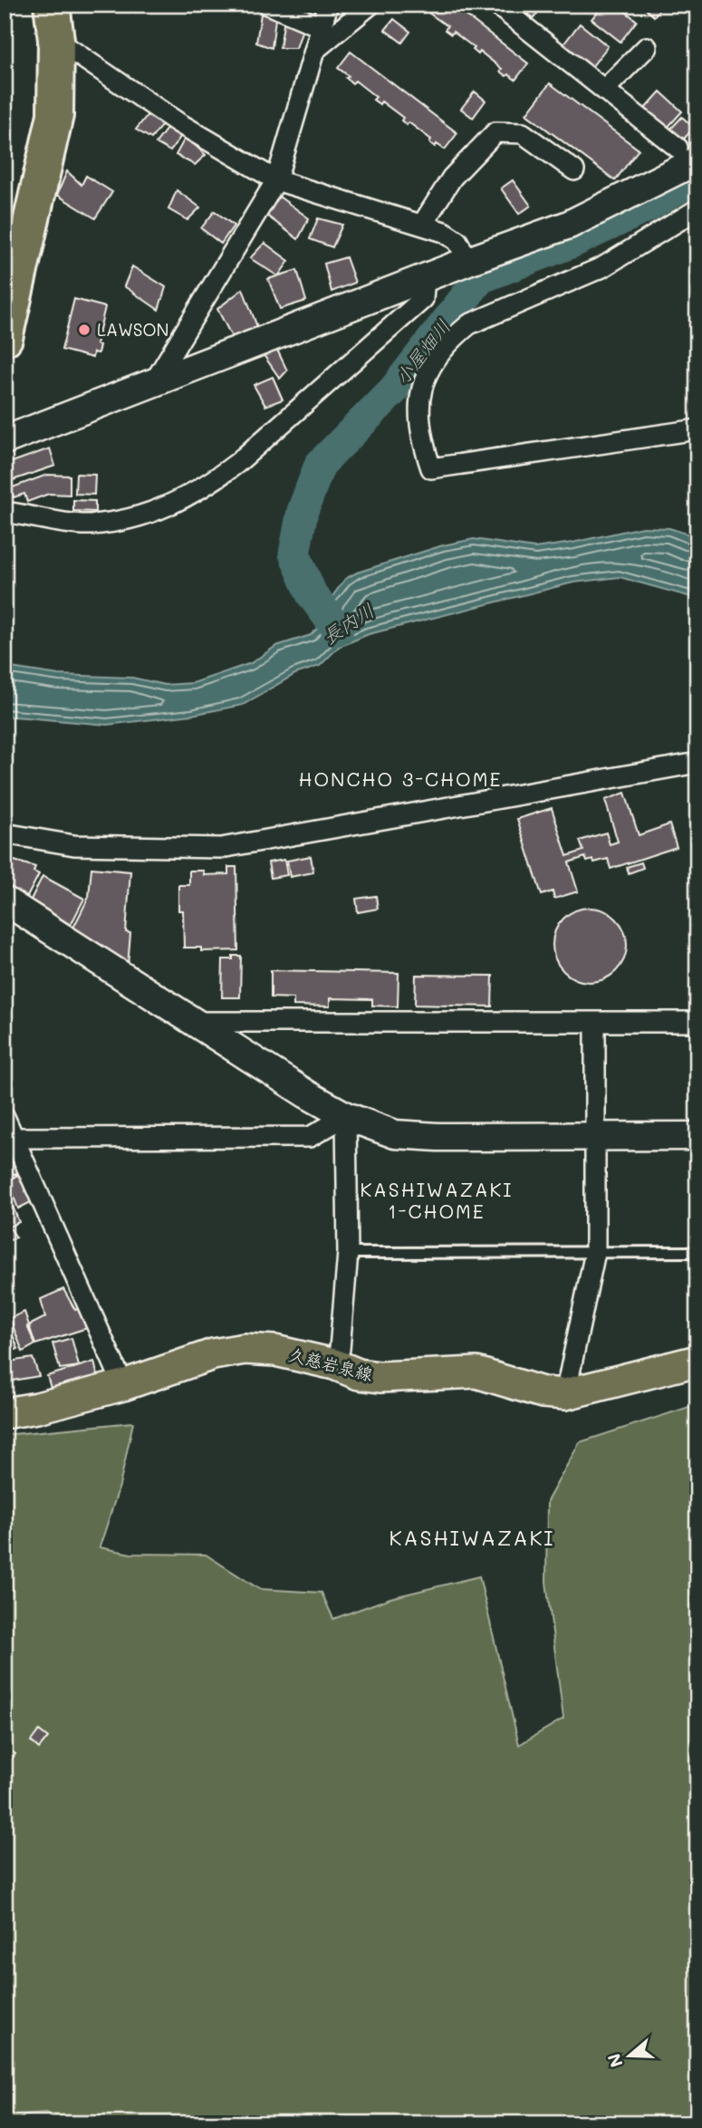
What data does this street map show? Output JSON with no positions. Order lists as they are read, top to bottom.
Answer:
{
  "streets": {
    "main road": ["久慈岩泉線"]
  },
  "districts": ["HONCHO 3-CHOME", "KASHIWAZAKI 1-CHOME", "KASHIWAZAKI"],
  "water": ["小屋畑川", "長内川"],
  "places": ["LAWSON"],
  "north": "left"
}
